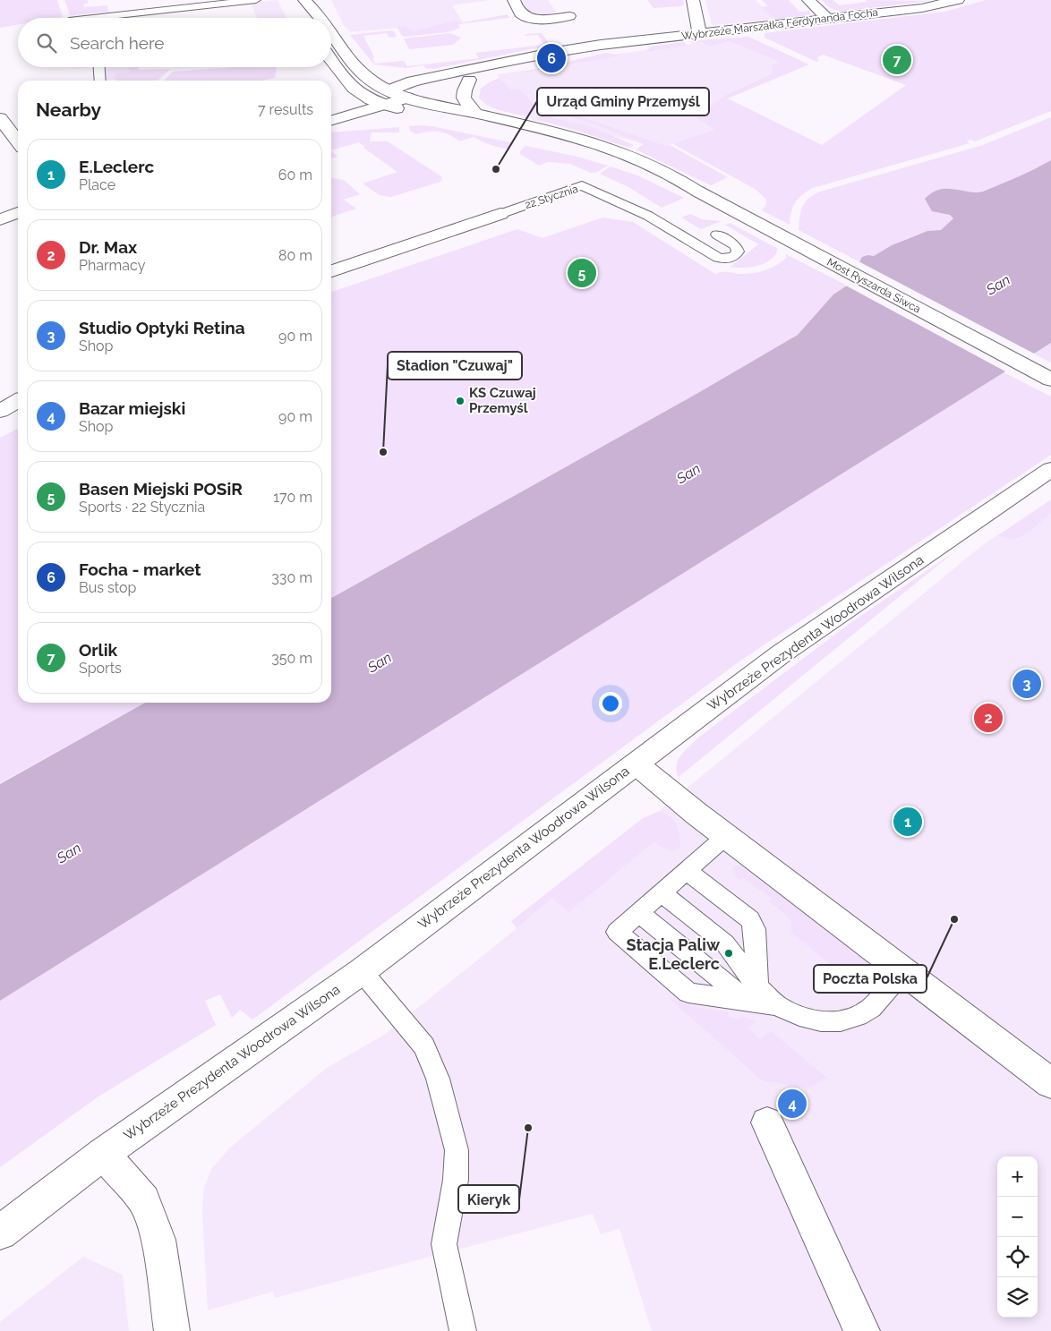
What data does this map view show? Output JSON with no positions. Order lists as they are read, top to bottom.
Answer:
{
  "streets": {
    "street": [
      "Wybrzeże Marszałka Ferdynanda Focha",
      "22 Stycznia",
      "Most Ryszarda Siwca",
      "Wybrzeże Prezydenta Woodrowa Wilsona"
    ]
  },
  "water": ["San"],
  "places": [
    "Urząd Gminy Przemyśl",
    "KS Czuwaj Przemyśl",
    "Stadion \"Czuwaj\"",
    "Poczta Polska",
    "Stacja Paliw E.Leclerc",
    "Kieryk"
  ],
  "page": {
    "search": "Search here",
    "pins": [
      "6",
      "7",
      "5",
      "3",
      "2",
      "1",
      "4"
    ],
    "heading": ["Nearby", "7 results"],
    "list": [
      {
        "mark": "1",
        "name": "E.Leclerc",
        "note": "Place",
        "value": "60 m"
      },
      {
        "mark": "2",
        "name": "Dr. Max",
        "note": "Pharmacy",
        "value": "80 m"
      },
      {
        "mark": "3",
        "name": "Studio Optyki Retina",
        "note": "Shop",
        "value": "90 m"
      },
      {
        "mark": "4",
        "name": "Bazar miejski",
        "note": "Shop",
        "value": "90 m"
      },
      {
        "mark": "5",
        "name": "Basen Miejski POSiR",
        "note": "Sports · 22 Stycznia",
        "value": "170 m"
      },
      {
        "mark": "6",
        "name": "Focha - market",
        "note": "Bus stop",
        "value": "330 m"
      },
      {
        "mark": "7",
        "name": "Orlik",
        "note": "Sports",
        "value": "350 m"
      }
    ],
    "map_buttons": ["+", "−"]
  }
}
